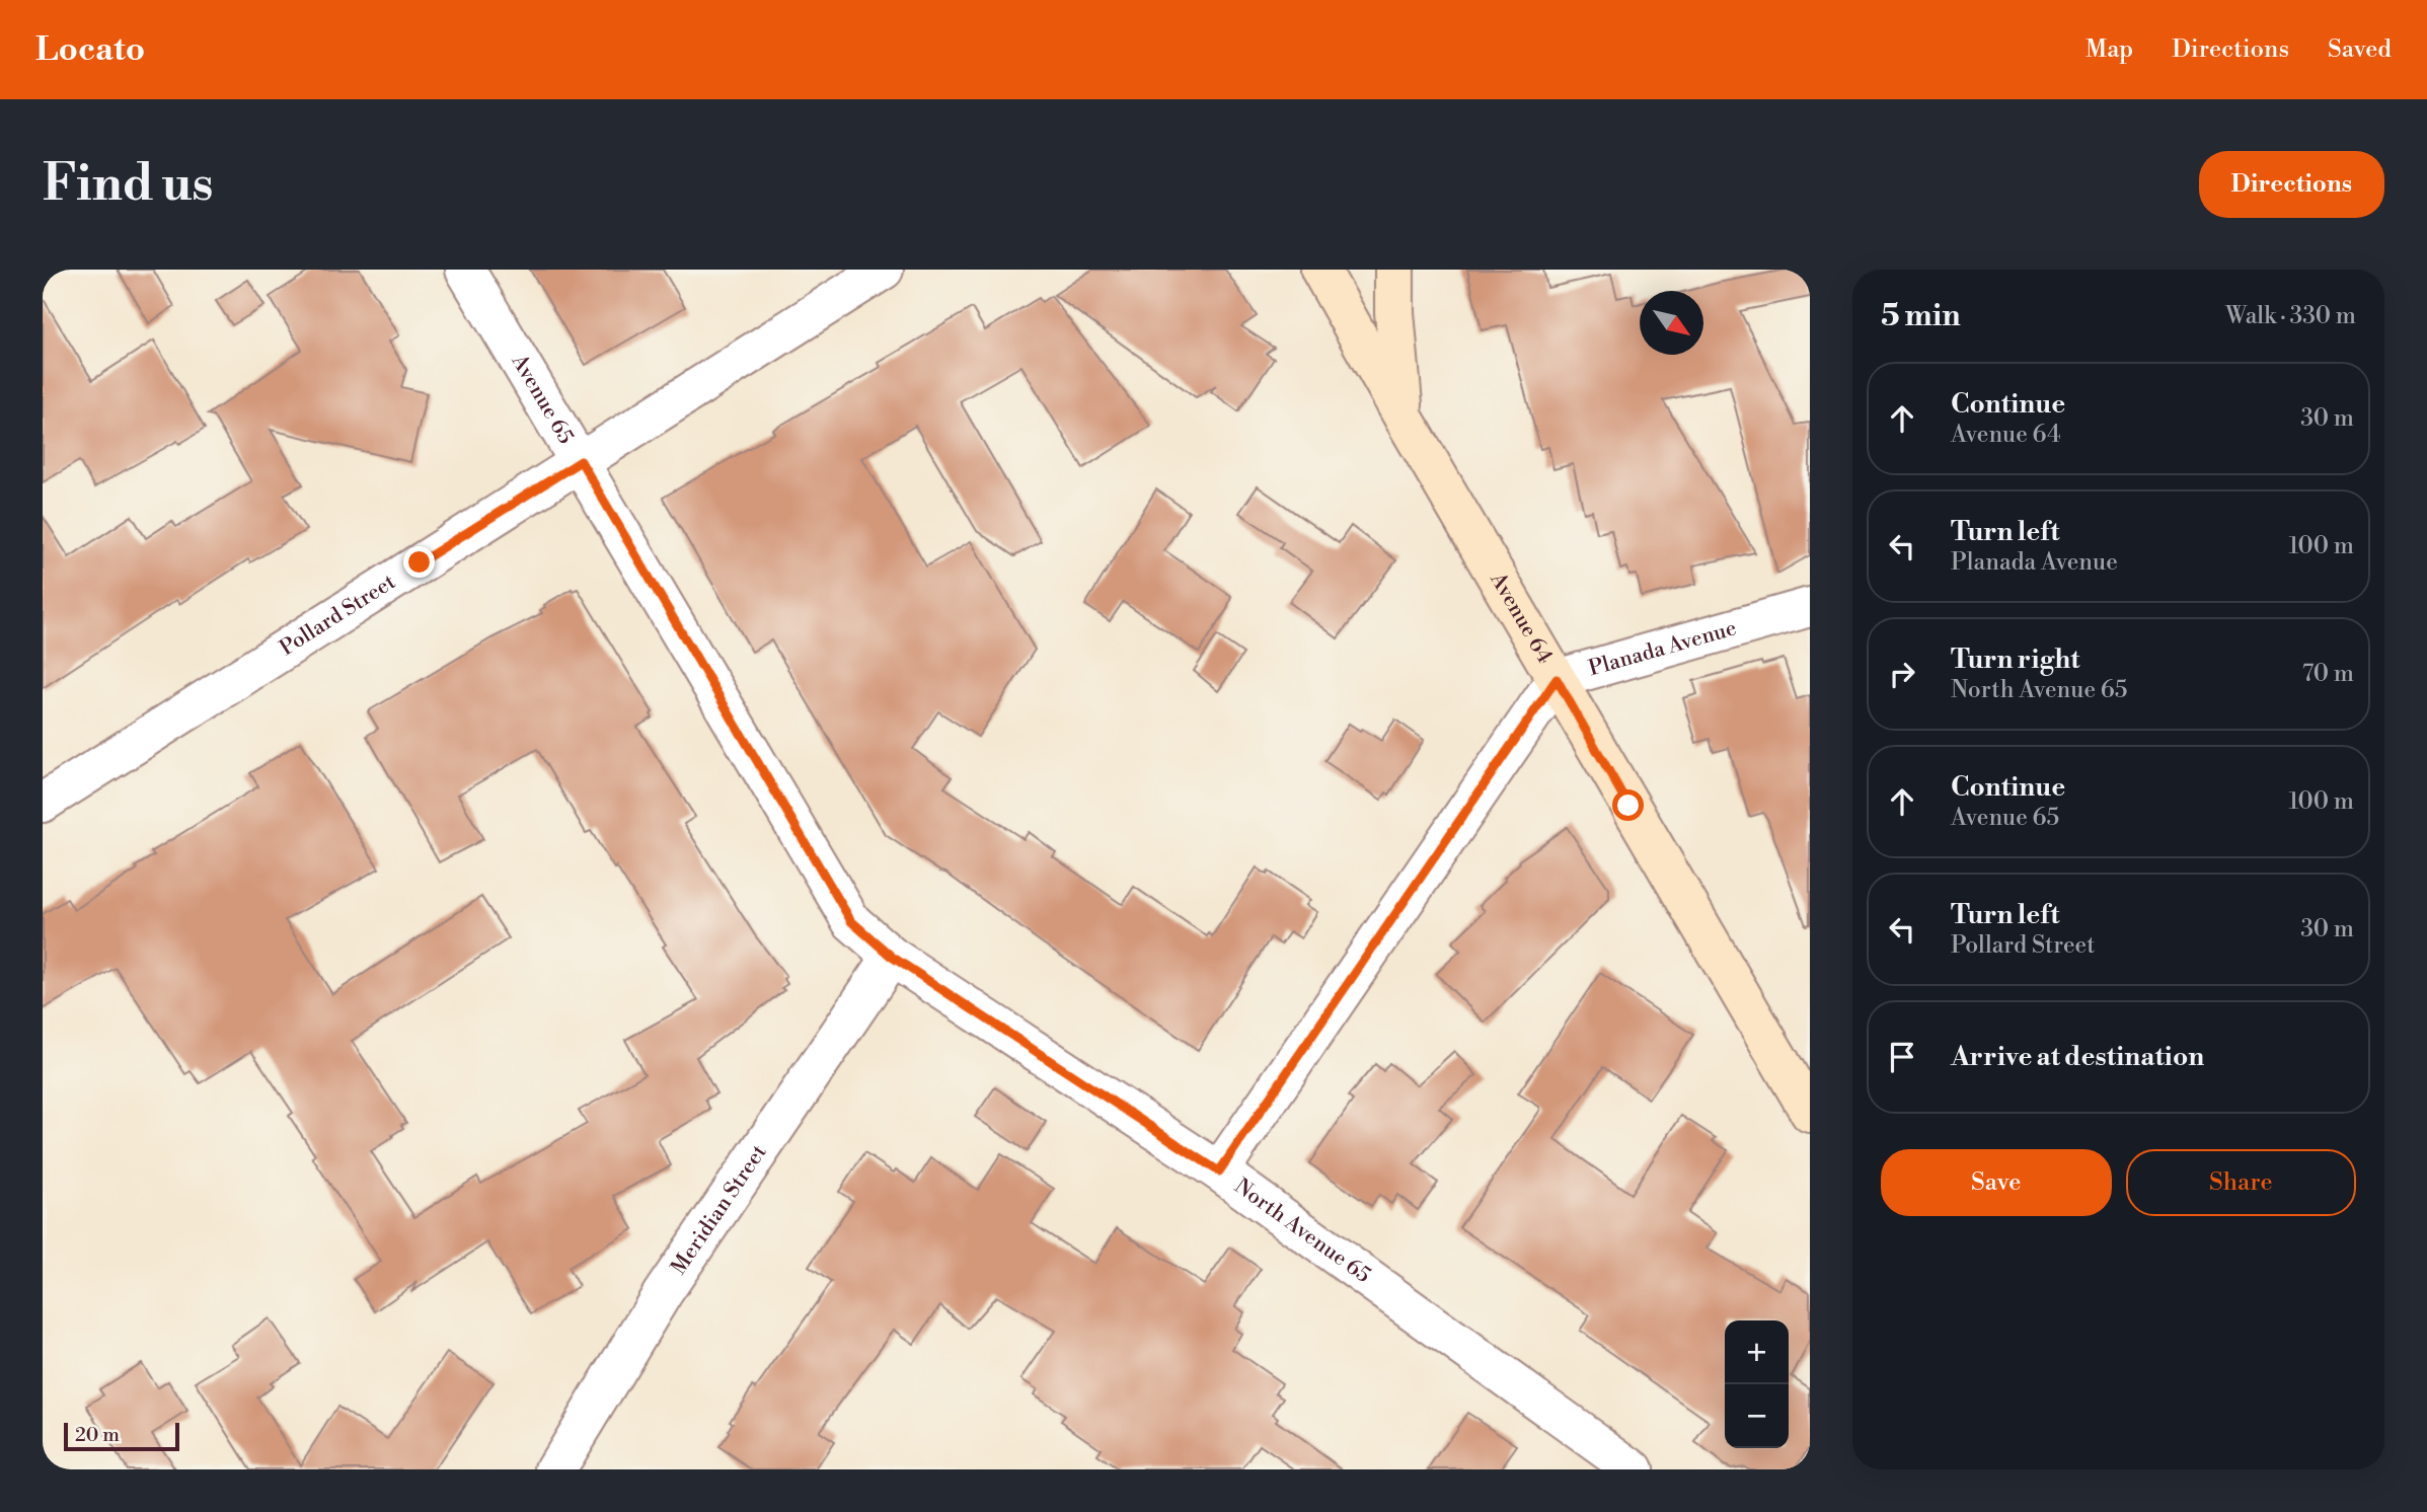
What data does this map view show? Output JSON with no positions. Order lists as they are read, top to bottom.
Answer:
{
  "streets": {
    "street": [
      "Avenue 65",
      "Pollard Street",
      "Avenue 64",
      "Planada Avenue",
      "Meridian Street",
      "North Avenue 65"
    ]
  },
  "crossings": [
    ["Avenue 65", "Pollard Street"],
    ["Avenue 65", "Meridian Street"],
    ["Avenue 65", "North Avenue 65"],
    ["Avenue 64", "Planada Avenue"],
    ["Meridian Street", "North Avenue 65"]
  ],
  "scale_bar": "20 m",
  "north": "bottom right",
  "page": {
    "header": "Locato",
    "nav": ["Map", "Directions", "Saved"],
    "buttons": [
      "Directions",
      ["Save", "Share"]
    ],
    "title": "Find us",
    "heading": ["5 min", "Walk · 330 m"],
    "list": [
      ["Continue", "Avenue 64", "30 m"],
      ["Turn left", "Planada Avenue", "100 m"],
      ["Turn right", "North Avenue 65", "70 m"],
      ["Continue", "Avenue 65", "100 m"],
      ["Turn left", "Pollard Street", "30 m"],
      "Arrive at destination"
    ],
    "map_buttons": ["+", "−"],
    "scale": "20 m"
  }
}
